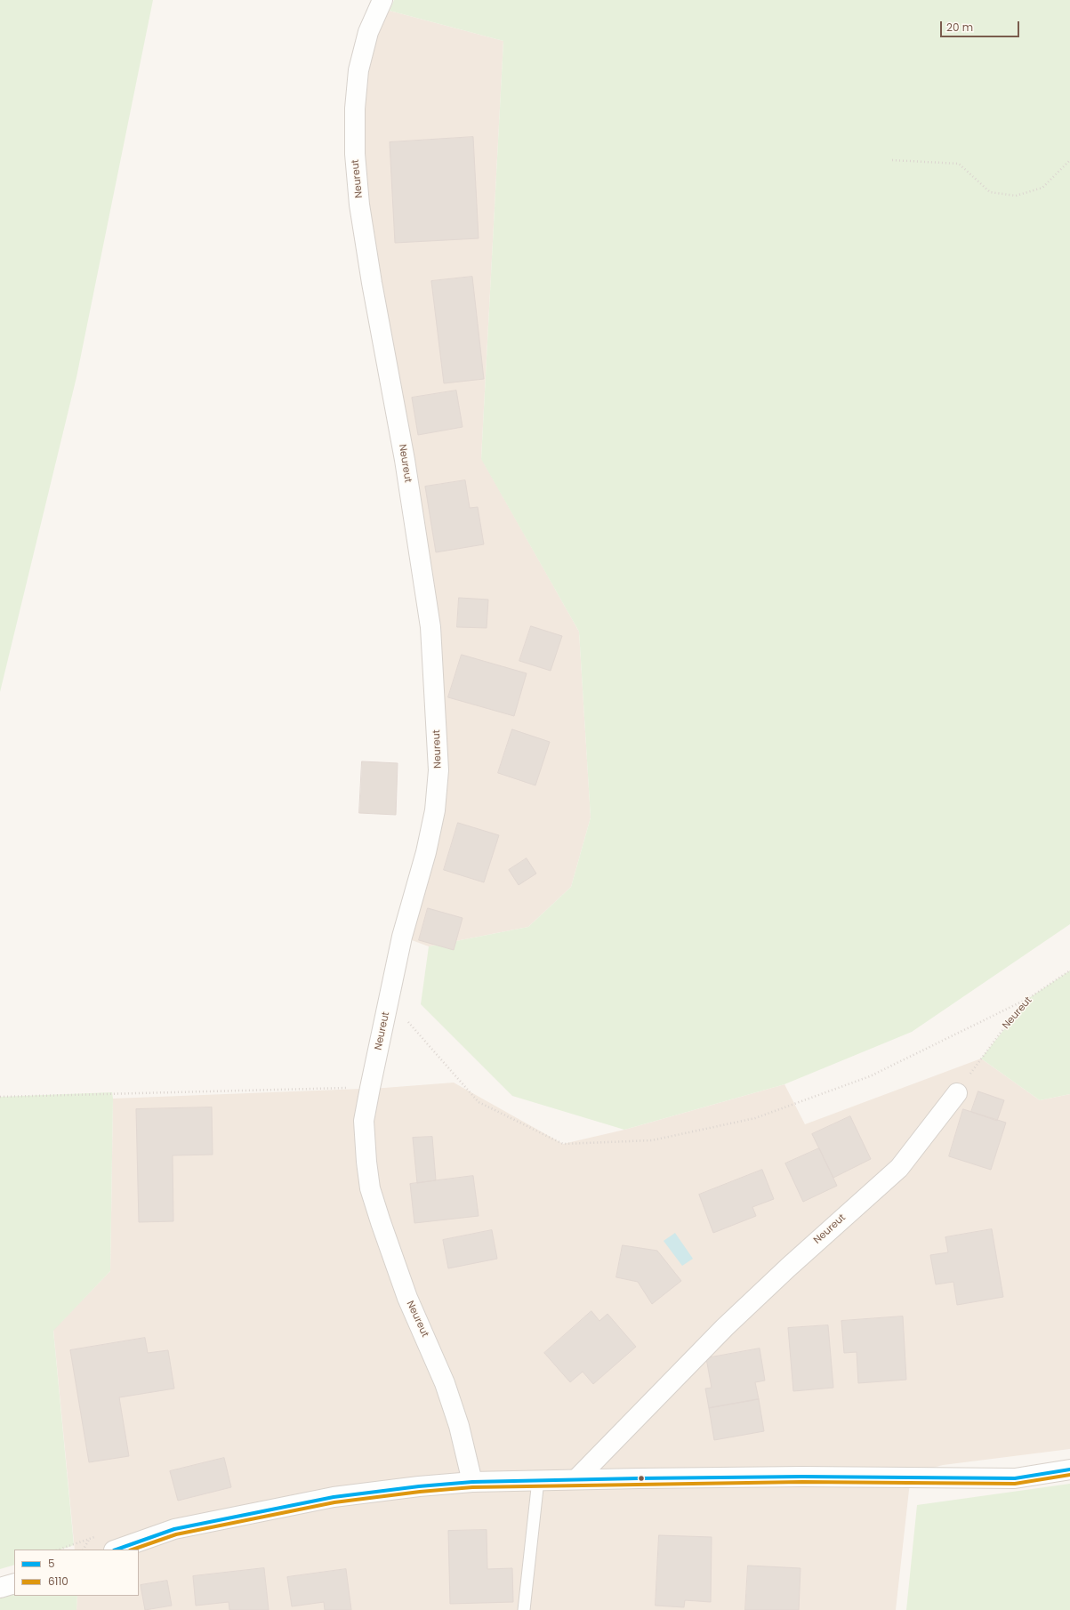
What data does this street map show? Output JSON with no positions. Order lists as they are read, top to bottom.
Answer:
{
  "streets": {
    "street": ["Neureut"]
  },
  "lines": ["transit line 5", "transit line 6110"],
  "legend": ["5", "6110"],
  "scale_bar": "20 m"
}
